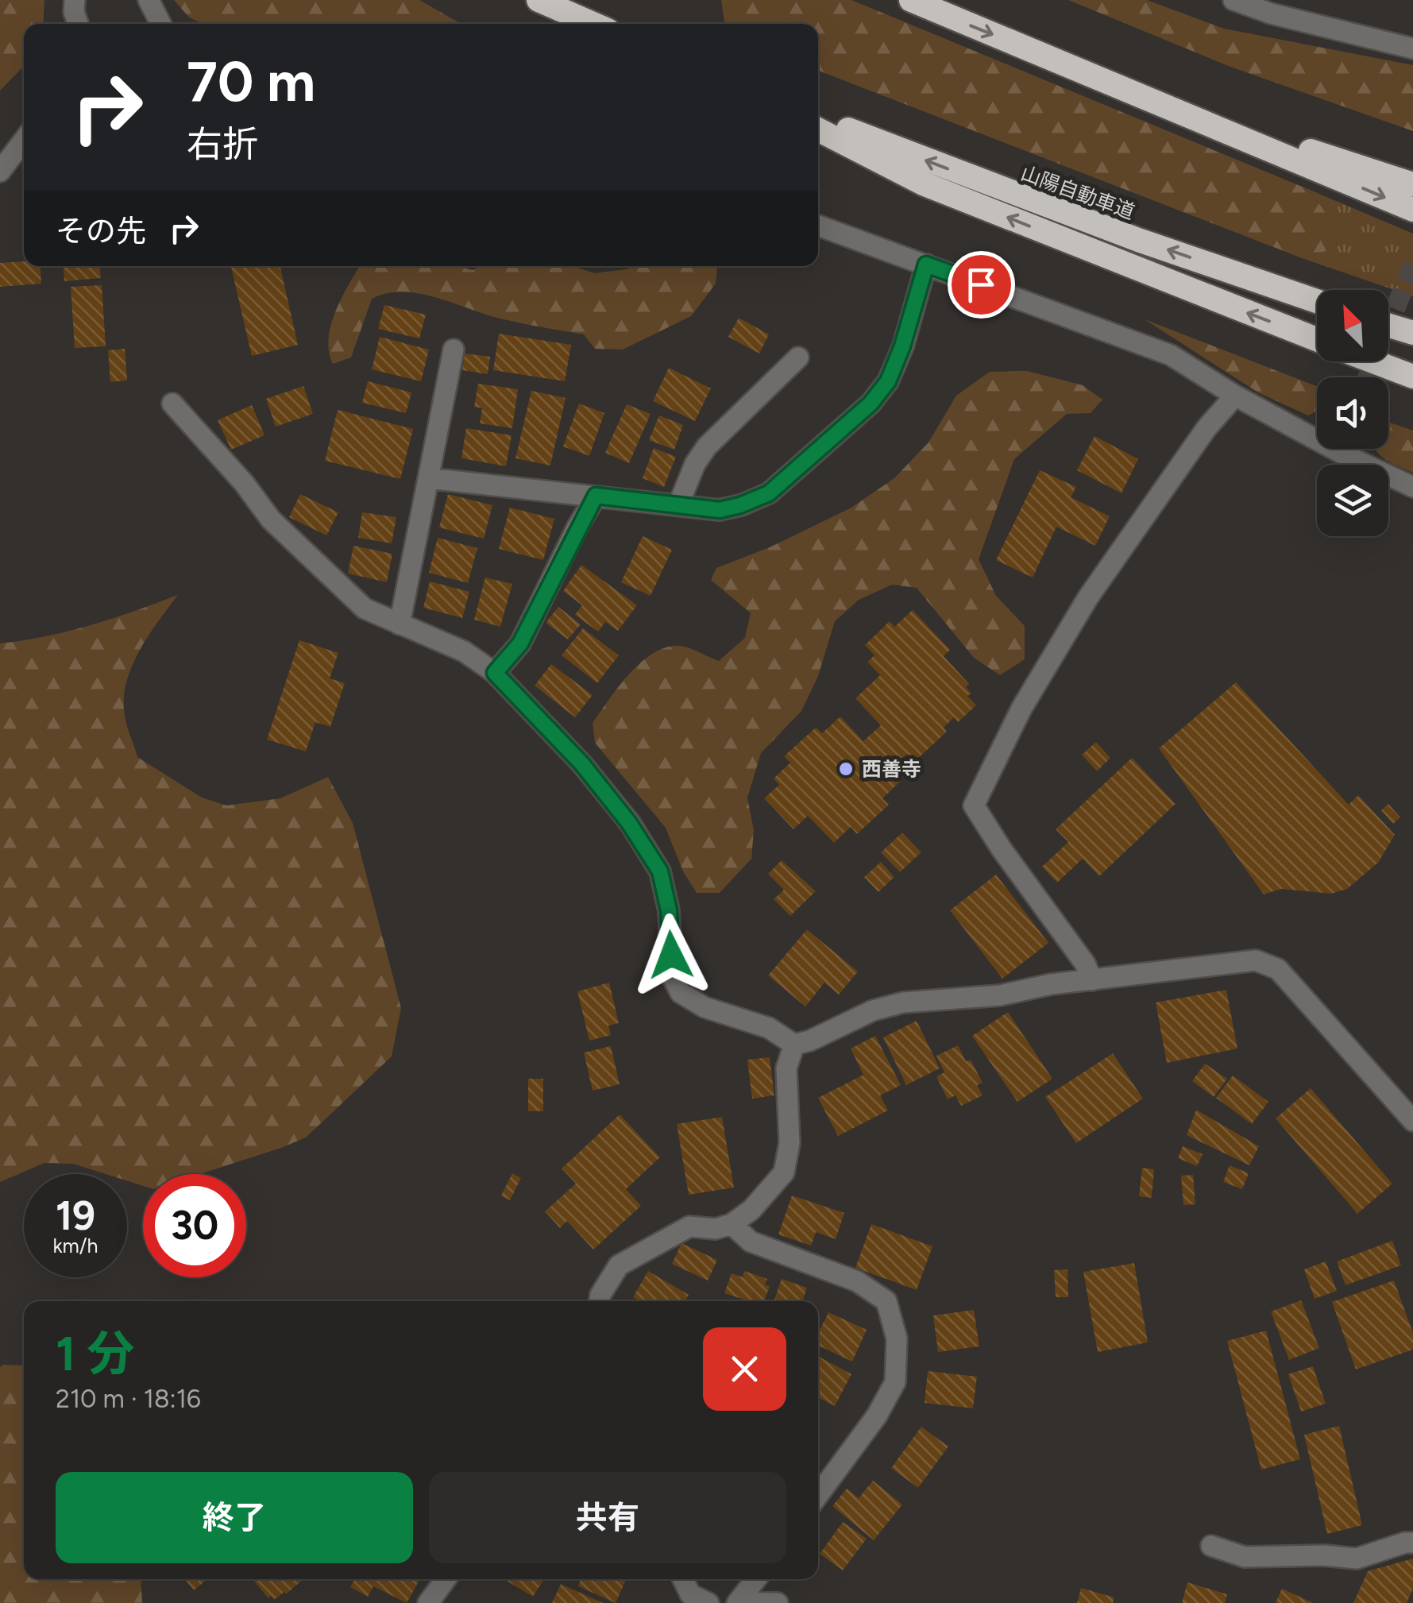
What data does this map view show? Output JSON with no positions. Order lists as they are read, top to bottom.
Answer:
{
  "streets": {
    "highway": ["山陽自動車道"]
  },
  "places": ["西善寺"],
  "north": "top left",
  "page": {
    "turn": ["70 m", "右折"],
    "then": "その先",
    "speed": "19 km/h",
    "limit": "30",
    "heading": ["1 分", "210 m · 18:16"],
    "buttons": ["終了", "共有"]
  }
}
